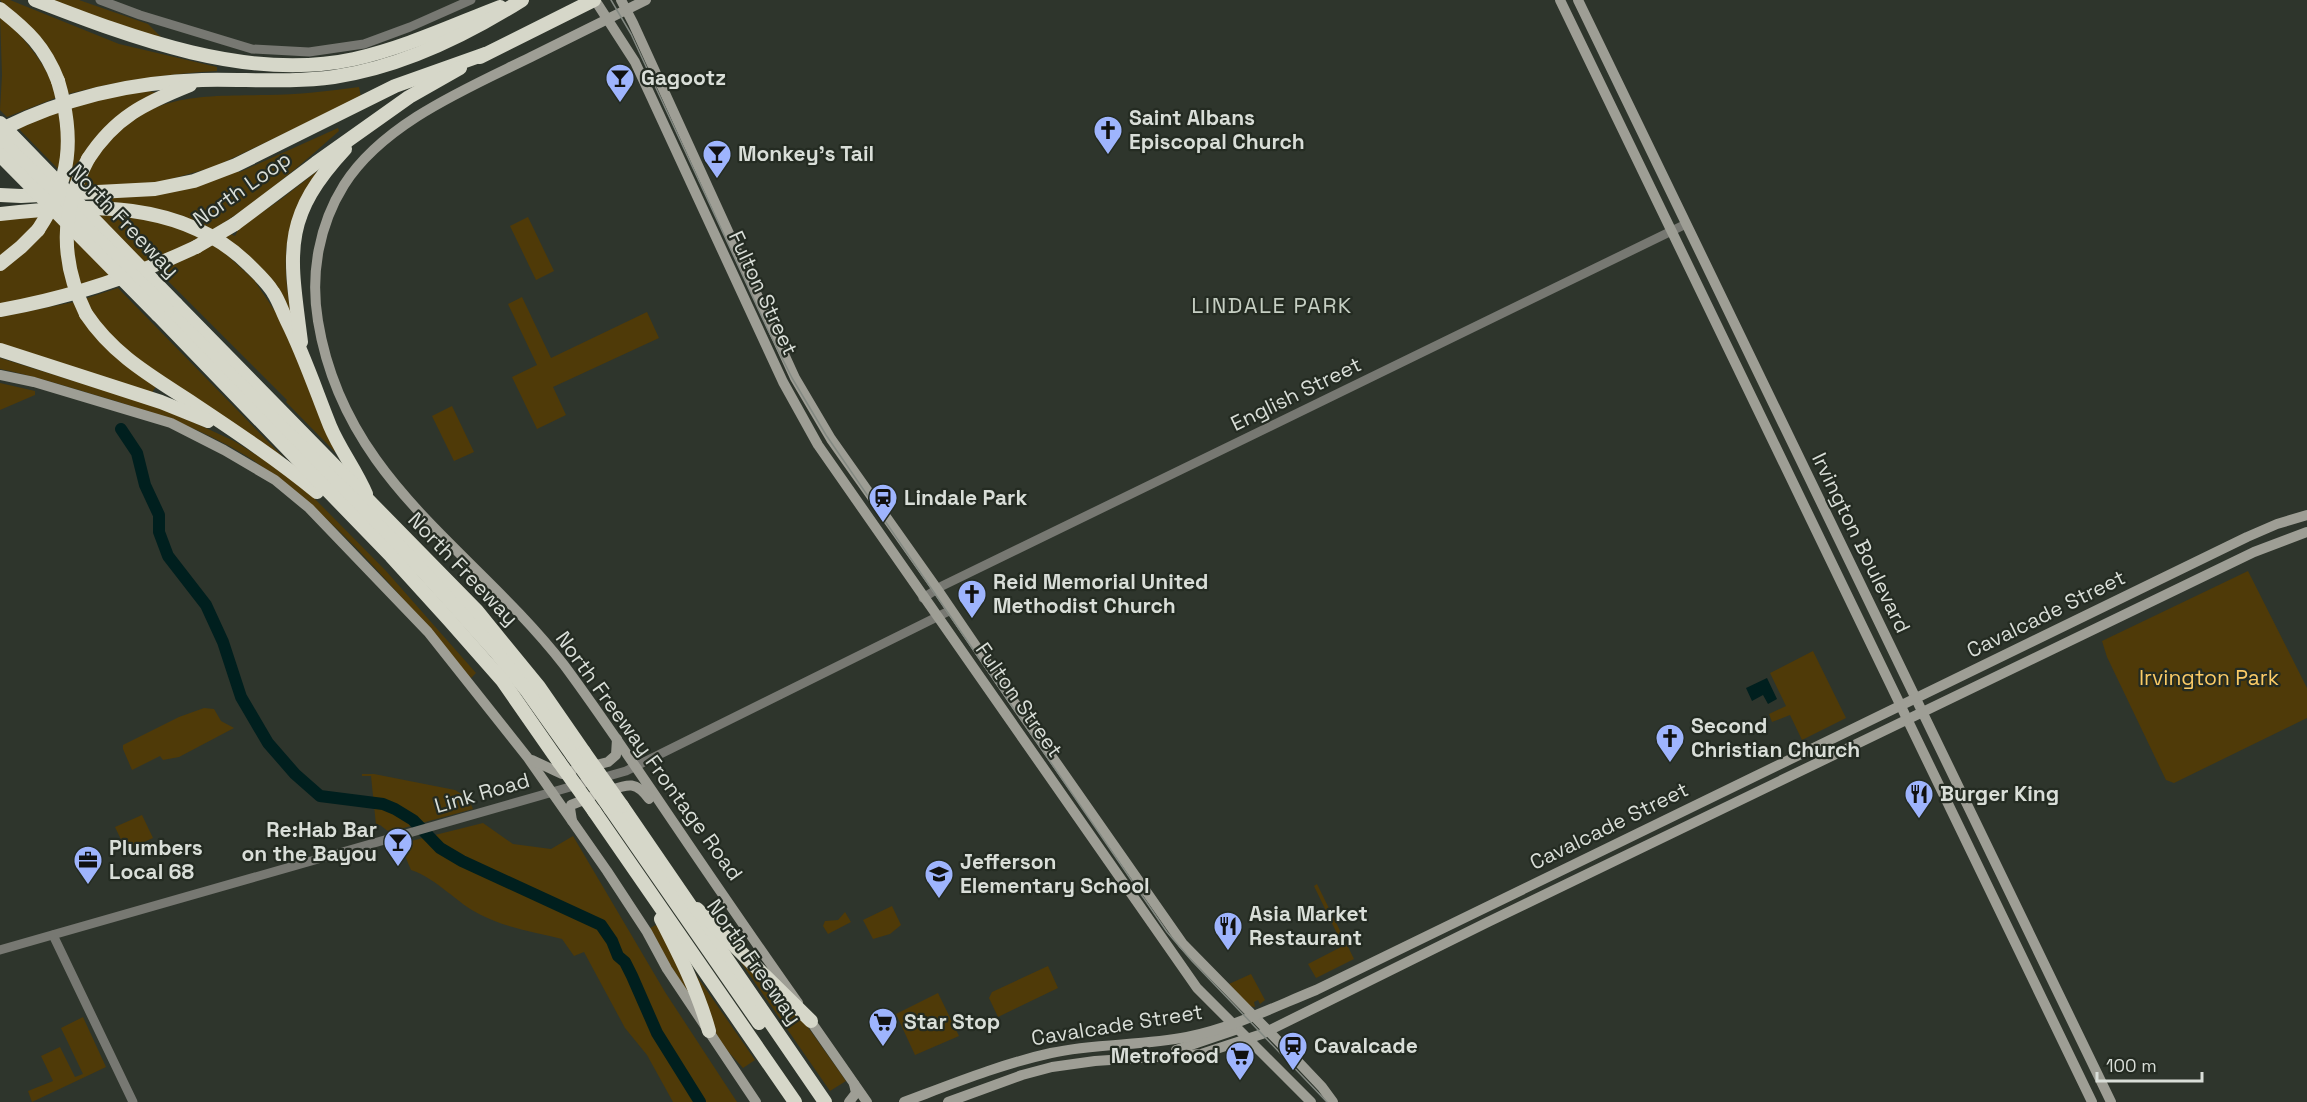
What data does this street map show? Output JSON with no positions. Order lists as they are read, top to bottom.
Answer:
{
  "streets": {
    "highway": ["North Loop", "North Freeway"],
    "main road": [
      "Fulton Street",
      "Irvington Boulevard",
      "Cavalcade Street",
      "North Freeway Frontage Road"
    ],
    "street": ["English Street", "Link Road"]
  },
  "crossings": [
    ["Fulton Street", "English Street"],
    ["Fulton Street", "Cavalcade Street"],
    ["Fulton Street", "North Freeway Frontage Road"],
    ["Fulton Street", "Link Road"],
    ["English Street", "Irvington Boulevard"],
    ["Irvington Boulevard", "Cavalcade Street"],
    ["North Freeway Frontage Road", "Link Road"]
  ],
  "districts": ["LINDALE PARK"],
  "parks": ["Irvington Park"],
  "places": {
    "bar": ["Gagootz", "Monkey's Tail", "Re:Hab Bar on the Bayou"],
    "church": ["Saint Albans Episcopal Church", "Reid Memorial United Methodist Church", "Second Christian Church"],
    "station": ["Lindale Park", "Cavalcade"],
    "restaurant": ["Burger King", "Asia Market Restaurant"],
    "office": ["Plumbers Local 68"],
    "school or university": ["Jefferson Elementary School"],
    "supermarket": ["Star Stop", "Metrofood"]
  },
  "scale_bar": "100 m"
}
